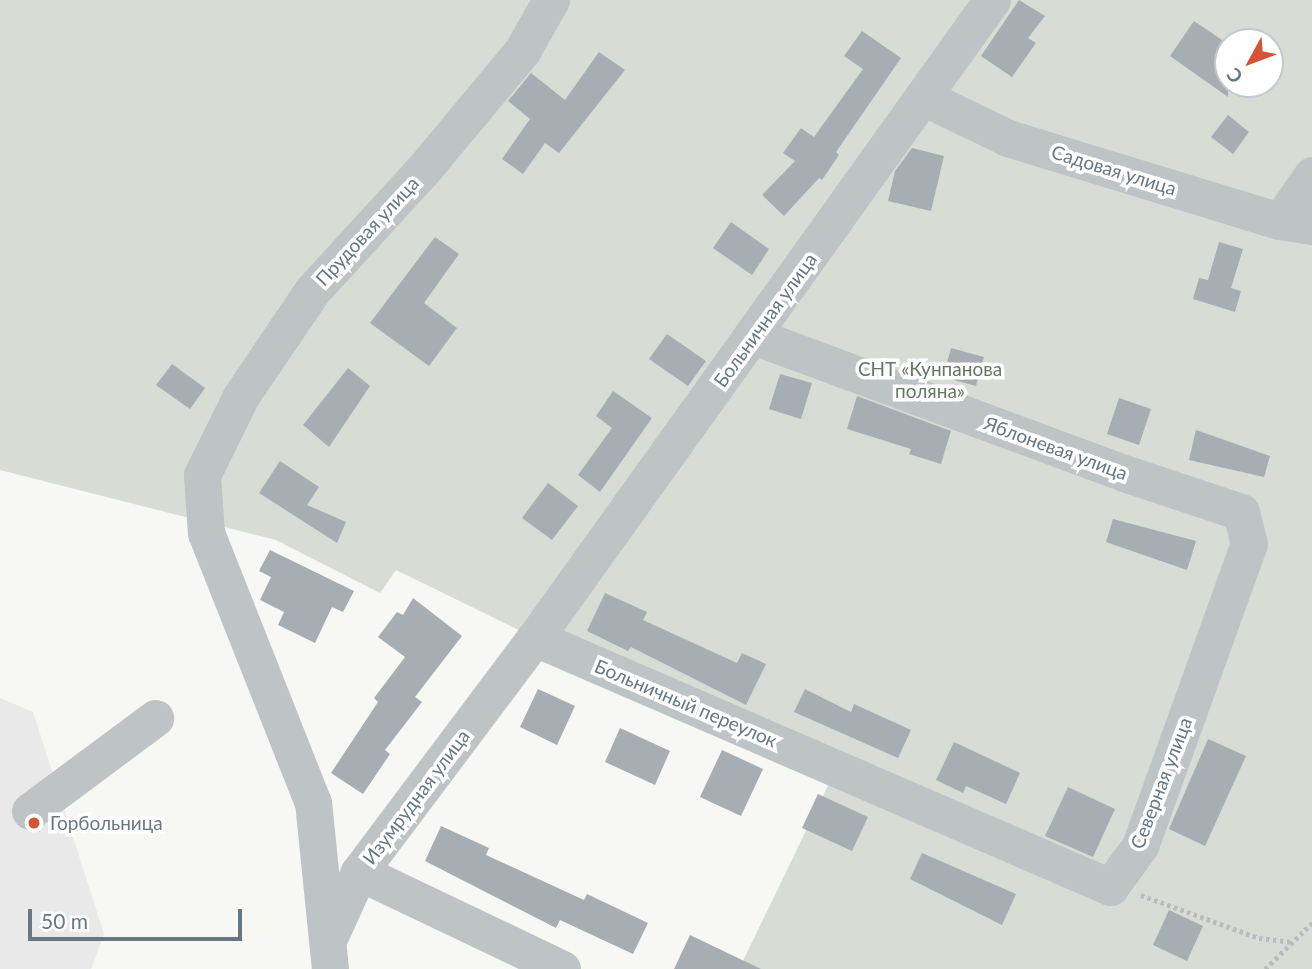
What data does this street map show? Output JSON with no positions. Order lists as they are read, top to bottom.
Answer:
{
  "streets": {
    "street": [
      "Садовая улица",
      "Прудовая улица",
      "Больничная улица",
      "Яблоневая улица",
      "Больничный переулок",
      "Северная улица",
      "Изумрудная улица"
    ]
  },
  "crossings": [
    ["Садовая улица", "Больничная улица"],
    ["Прудовая улица", "Изумрудная улица"],
    ["Больничная улица", "Яблоневая улица"],
    ["Больничная улица", "Больничный переулок"],
    ["Больничная улица", "Изумрудная улица"],
    ["Яблоневая улица", "Северная улица"],
    ["Больничный переулок", "Северная улица"],
    ["Больничный переулок", "Изумрудная улица"]
  ],
  "parks": ["СНТ «Кунпанова поляна»"],
  "places": ["Горбольница"],
  "scale_bar": "50 m",
  "north": "bottom left"
}
